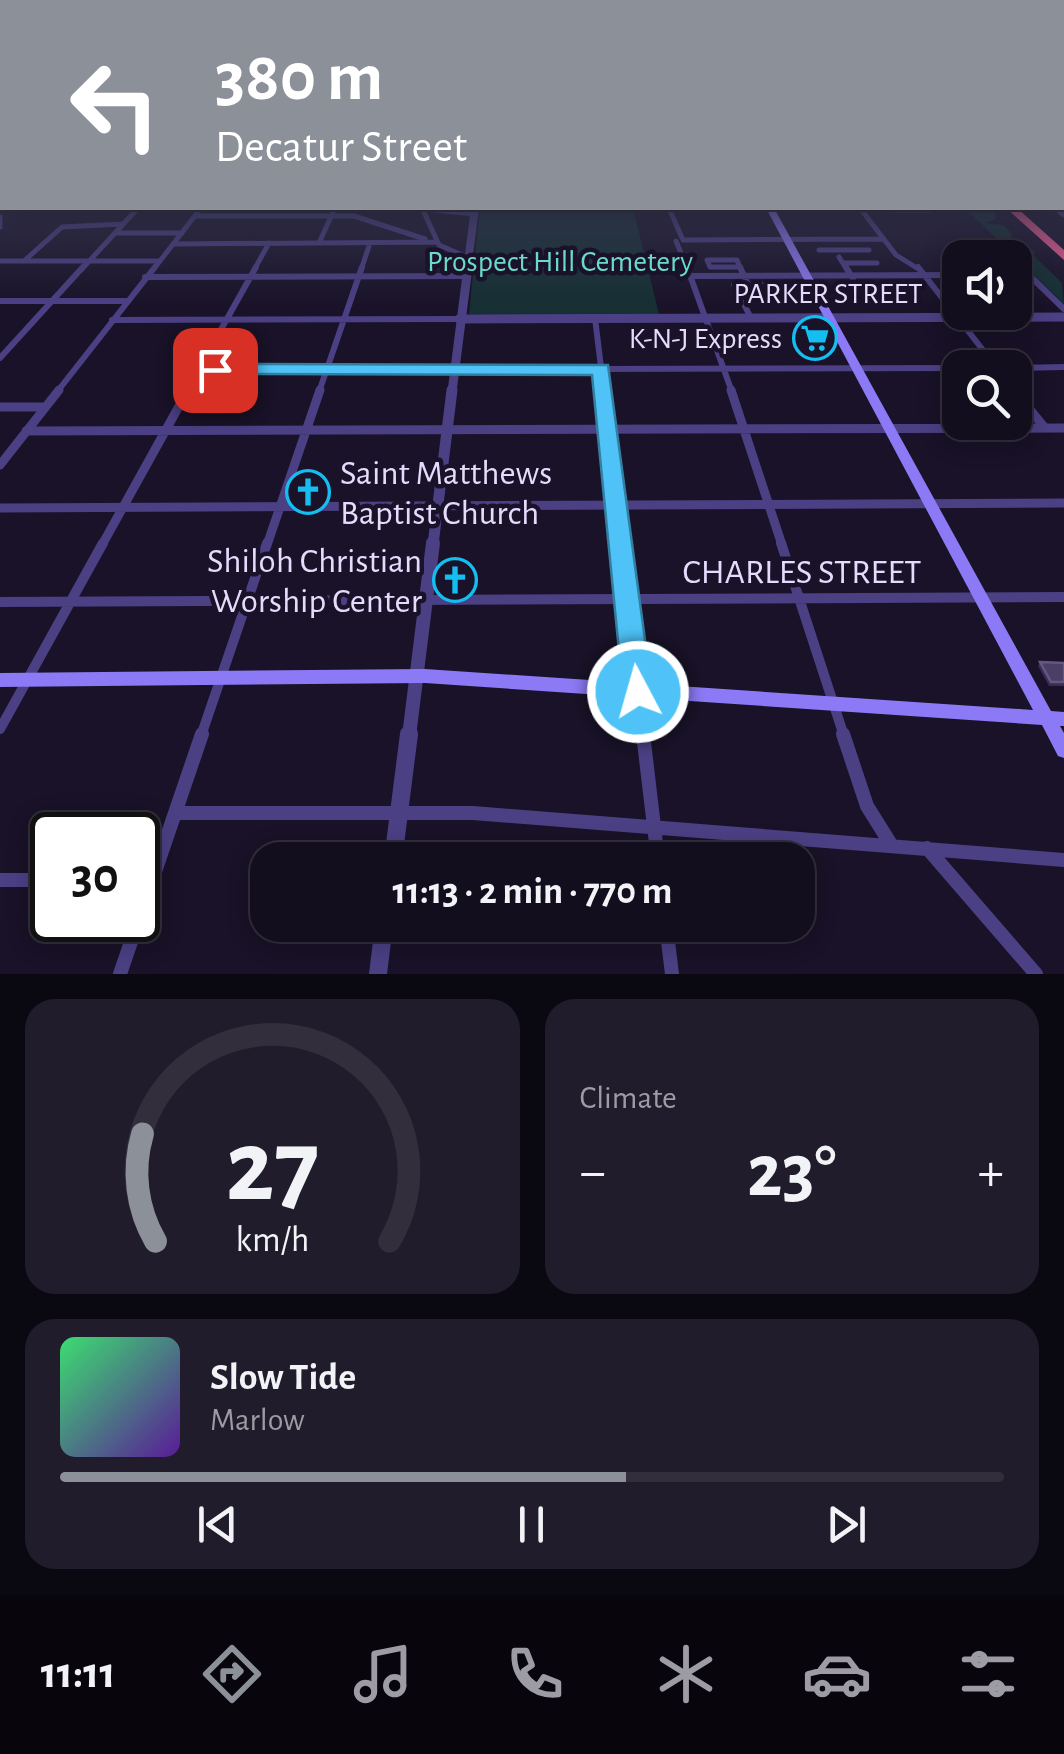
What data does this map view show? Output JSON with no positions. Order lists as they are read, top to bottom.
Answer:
{
  "streets": {
    "street": ["PARKER STREET", "CHARLES STREET"]
  },
  "parks": ["Prospect Hill Cemetery"],
  "places": {
    "supermarket": ["K-N-J Express"],
    "church": ["Saint Matthews Baptist Church", "Shiloh Christian Worship Center"]
  },
  "page": {
    "turn": ["380 m", "Decatur Street"],
    "limit": "30",
    "trip": "11:13 · 2 min · 770 m",
    "tile": "Climate",
    "heat": ["−", "23°", "+"],
    "song": ["Slow Tide", "Marlow"],
    "tabs": "11:11",
    "gauge": ["27", "km/h"]
  }
}
